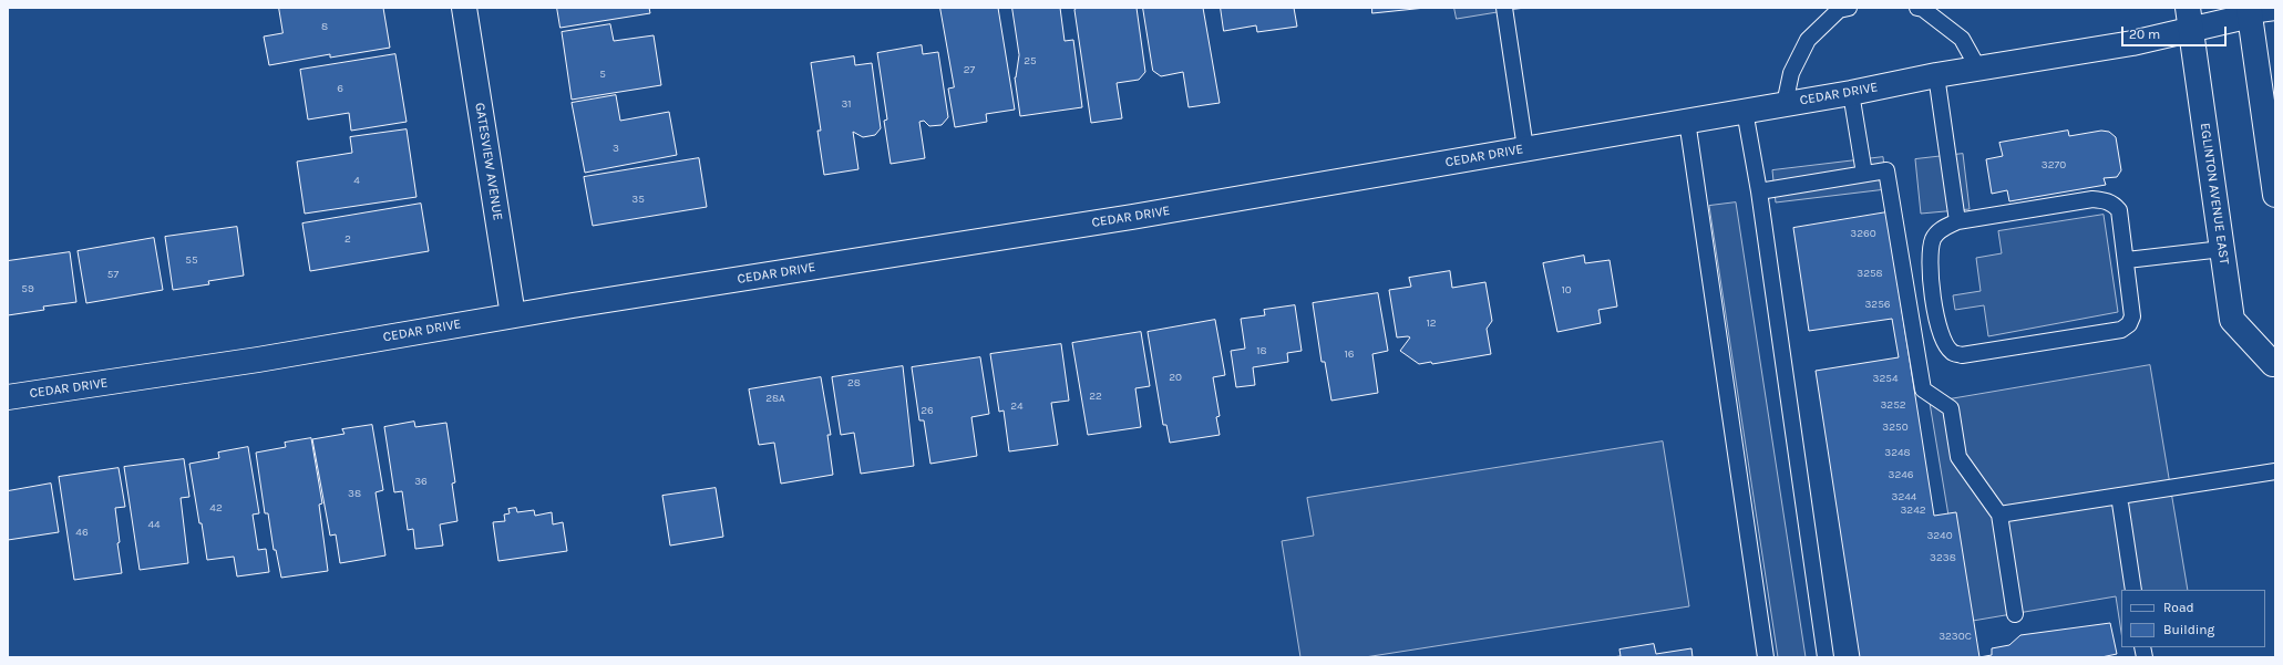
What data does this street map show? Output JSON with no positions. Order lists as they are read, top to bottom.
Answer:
{
  "streets": {
    "street": ["CEDAR DRIVE", "GATESVIEW AVENUE", "EGLINTON AVENUE EAST"]
  },
  "crossings": [
    ["CEDAR DRIVE", "GATESVIEW AVENUE"],
    ["CEDAR DRIVE", "EGLINTON AVENUE EAST"]
  ],
  "house_numbers": [
    "8",
    "25",
    "27",
    "5",
    "6",
    "31",
    "3",
    "3270",
    "4",
    "35",
    "3260",
    "2",
    "55",
    "3258",
    "57",
    "59",
    "10",
    "3256",
    "12",
    "18",
    "16",
    "20",
    "3254",
    "28",
    "22",
    "28A",
    "3252",
    "24",
    "26",
    "3250",
    "3248",
    "3246",
    "36",
    "38",
    "3244",
    "42",
    "3242",
    "44",
    "46",
    "3240",
    "3238",
    "3230C"
  ],
  "legend": ["Road", "Building"],
  "scale_bar": "20 m"
}
